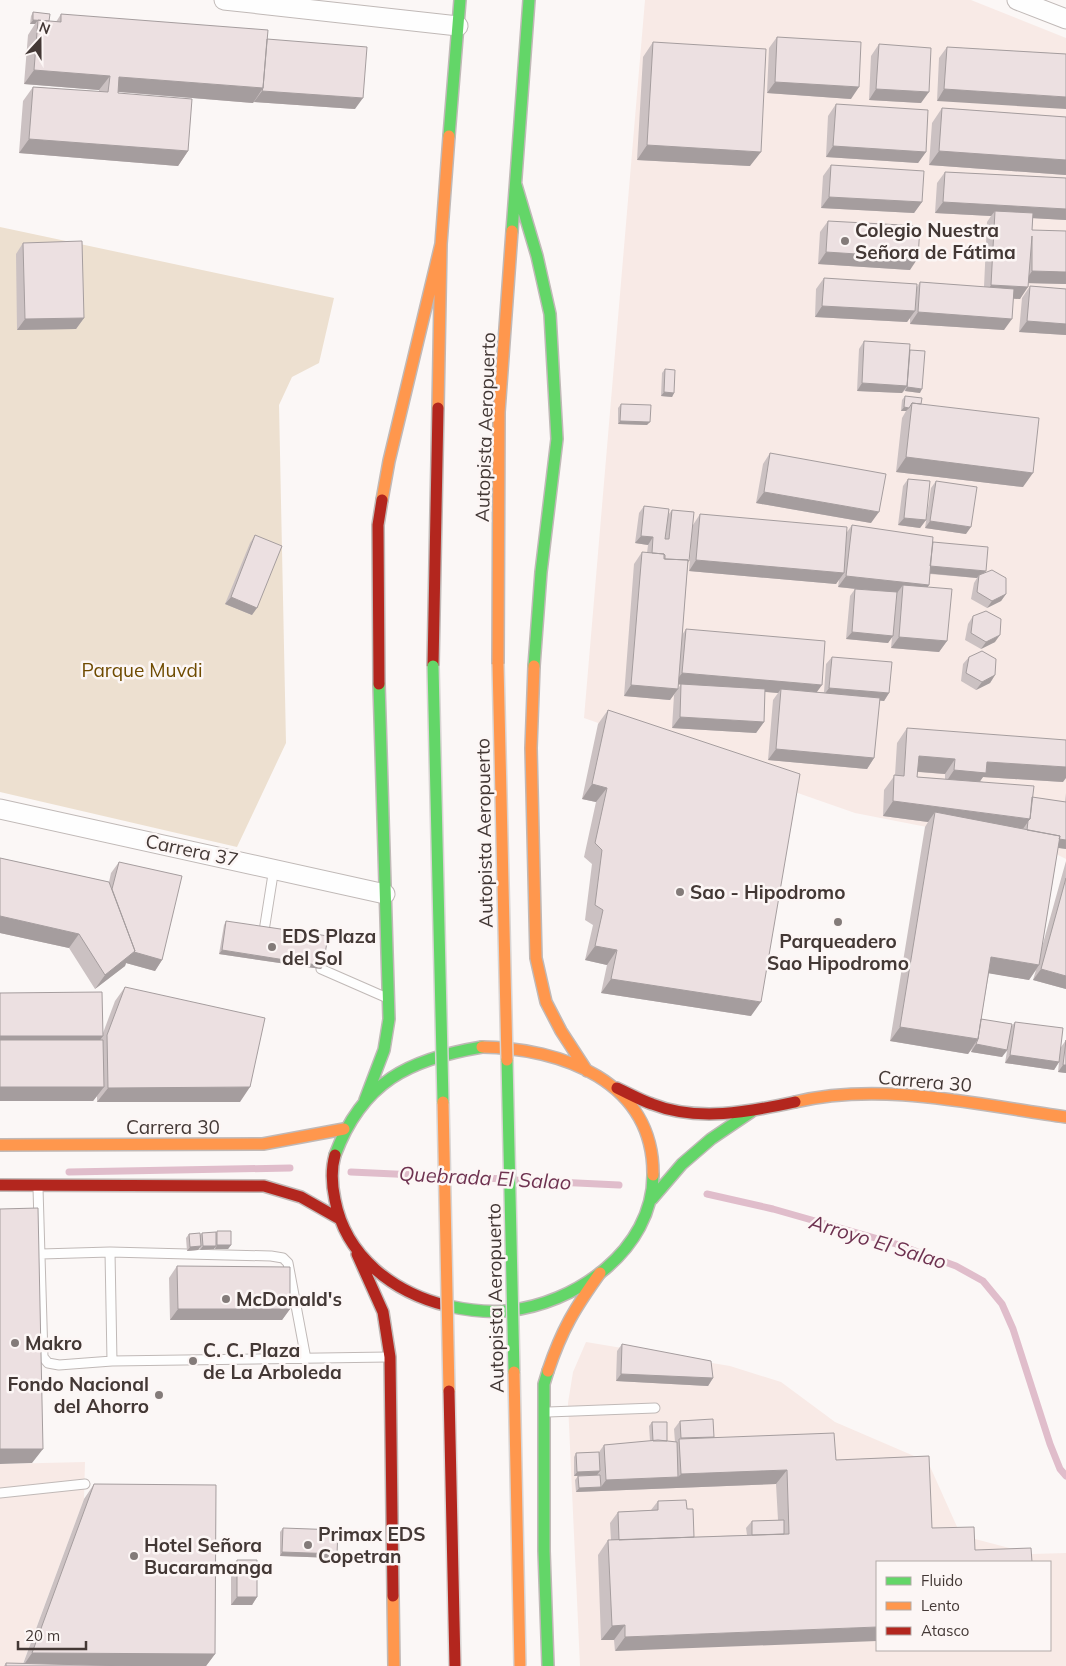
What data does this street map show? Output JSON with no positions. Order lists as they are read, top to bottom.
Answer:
{
  "streets": {
    "main road": ["Autopista Aeropuerto", "Carrera 30"],
    "street": ["Carrera 37"]
  },
  "water": ["Quebrada El Salao", "Arroyo El Salao"],
  "parks": ["Parque Muvdi"],
  "places": [
    "Colegio Nuestra Señora de Fátima",
    "Sao - Hipodromo",
    "Parqueadero Sao Hipodromo",
    "EDS Plaza del Sol",
    "McDonald's",
    "Makro",
    "C. C. Plaza de La Arboleda",
    "Fondo Nacional del Ahorro",
    "Primax EDS Copetran",
    "Hotel Señora Bucaramanga"
  ],
  "legend": ["Fluido", "Lento", "Atasco"],
  "scale_bar": "20 m",
  "north": "top"
}
